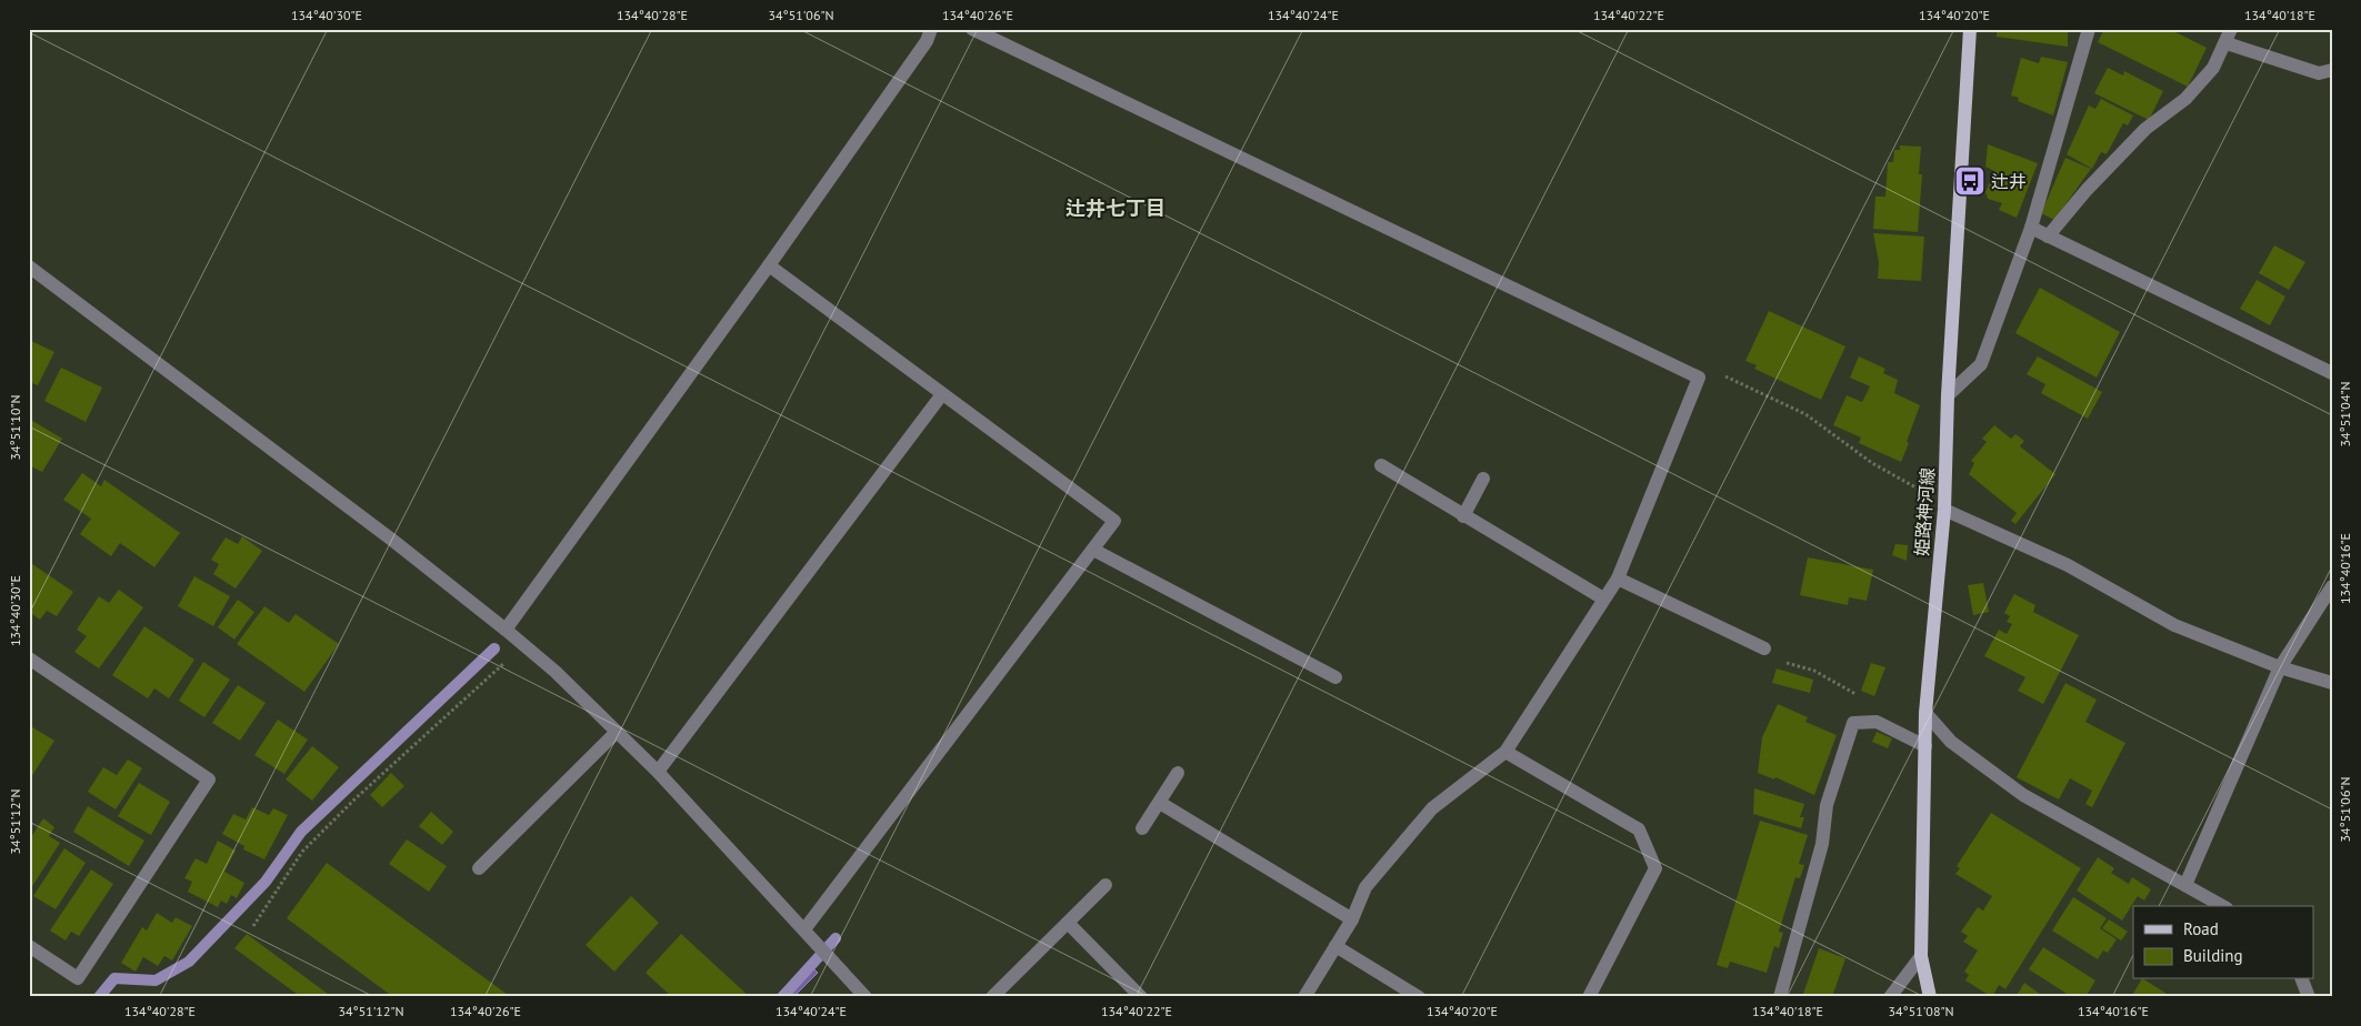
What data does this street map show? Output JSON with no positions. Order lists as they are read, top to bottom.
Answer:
{
  "streets": {
    "main road": ["姫路神河線"]
  },
  "districts": ["辻井七丁目"],
  "places": {
    "bus stop": ["辻井"]
  },
  "legend": ["Road", "Building"],
  "coordinates": [
    "134°40'30\"E",
    "134°40'28\"E",
    "34°51'06\"N",
    "134°40'26\"E",
    "134°40'24\"E",
    "134°40'22\"E",
    "134°40'20\"E",
    "134°40'18\"E",
    "34°51'04\"N",
    "34°51'10\"N",
    "134°40'16\"E",
    "34°51'12\"N",
    "34°51'08\"N"
  ]
}
